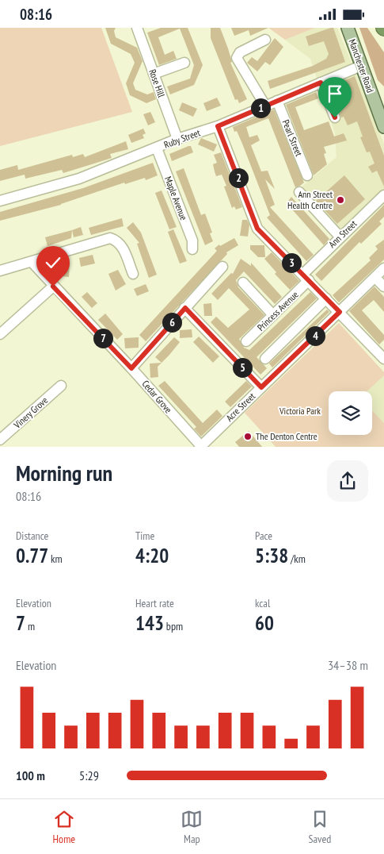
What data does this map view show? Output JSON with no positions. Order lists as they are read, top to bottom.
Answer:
{
  "streets": {
    "main road": ["Manchester Road"],
    "street": [
      "Rose Hill",
      "Pearl Street",
      "Ruby Street",
      "Maple Avenue",
      "Ann Street",
      "Princess Avenue",
      "Cedar Grove",
      "Acre Street",
      "Vinery Grove"
    ]
  },
  "crossings": [
    ["Manchester Road", "Ruby Street"],
    ["Rose Hill", "Ruby Street"],
    ["Pearl Street", "Ruby Street"],
    ["Ruby Street", "Maple Avenue"],
    ["Ann Street", "Princess Avenue"],
    ["Cedar Grove", "Acre Street"]
  ],
  "parks": ["Victoria Park"],
  "places": ["Ann Street Health Centre", "The Denton Centre"],
  "page": {
    "status": "08:16",
    "pins": [
      "1",
      "2",
      "3",
      "6",
      "4",
      "7",
      "5"
    ],
    "heading": ["Morning run", "08:16"],
    "stats": [
      ["Distance", "0.77 km"],
      ["Time", "4:20"],
      ["Pace", "5:38 /km"],
      ["Elevation", "7 m"],
      ["Heart rate", "143 bpm"],
      ["kcal", "60"]
    ],
    "chart": ["Elevation", "34–38 m"],
    "list": [
      {
        "name": "100 m",
        "note": "5:29"
      }
    ],
    "tabs": ["Home", "Map", "Saved"]
  }
}
